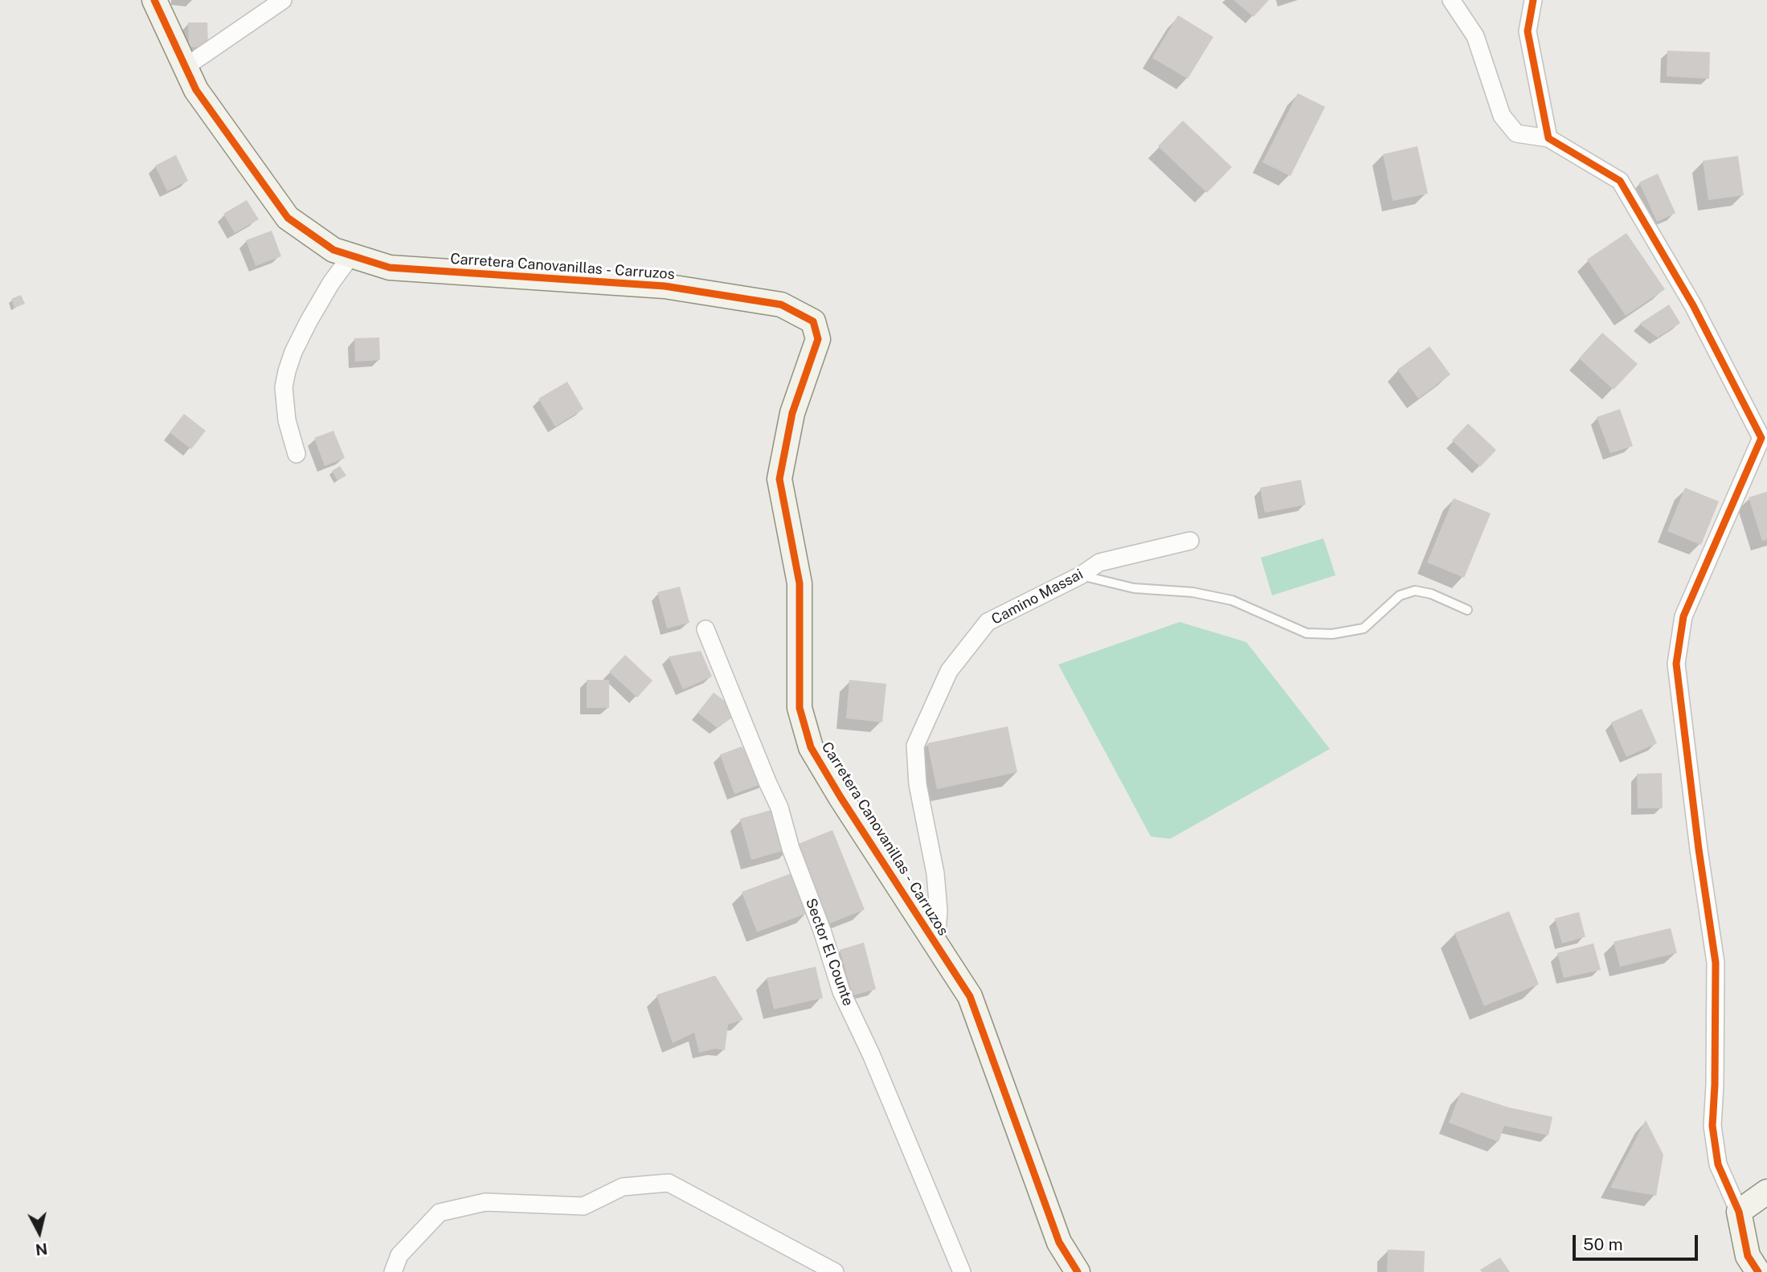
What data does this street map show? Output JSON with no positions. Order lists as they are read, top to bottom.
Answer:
{
  "streets": {
    "street": ["Carretera Canovanillas - Carruzos", "Camino Massai", "Sector El Counte"]
  },
  "crossings": [
    ["Carretera Canovanillas - Carruzos", "Camino Massai"]
  ],
  "scale_bar": "50 m",
  "north": "bottom"
}
